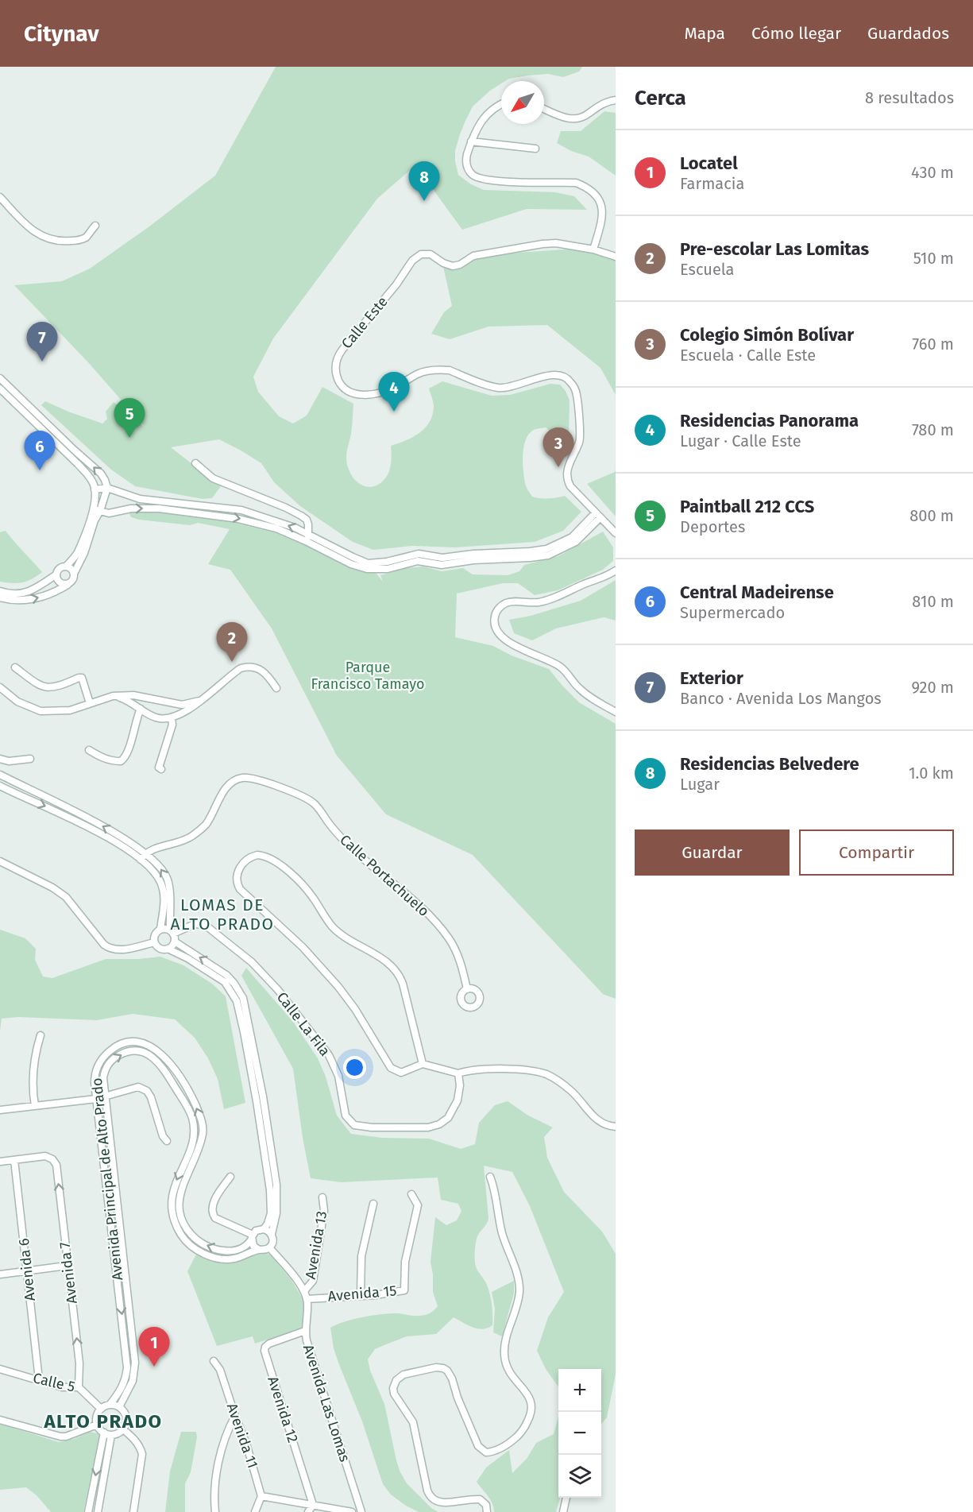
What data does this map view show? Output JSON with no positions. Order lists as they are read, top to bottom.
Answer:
{
  "streets": {
    "street": [
      "Calle Este",
      "Calle Portachuelo",
      "Calle La Fila",
      "Avenida Principal de Alto Prado",
      "Avenida 13",
      "Avenida 6",
      "Avenida 7",
      "Avenida 15",
      "Calle 5",
      "Avenida Las Lomas",
      "Avenida 12",
      "Avenida 11"
    ]
  },
  "crossings": [
    ["Avenida Principal de Alto Prado", "Calle 5"],
    ["Avenida Principal de Alto Prado", "Avenida Las Lomas"],
    ["Avenida 13", "Avenida Las Lomas"],
    ["Avenida 6", "Avenida 7"],
    ["Avenida 6", "Calle 5"],
    ["Avenida 7", "Calle 5"],
    ["Avenida 15", "Avenida Las Lomas"],
    ["Avenida Las Lomas", "Avenida 12"]
  ],
  "one_way": ["Avenida 7"],
  "districts": ["LOMAS DE ALTO PRADO", "ALTO PRADO"],
  "parks": ["Parque Francisco Tamayo"],
  "north": "bottom left",
  "page": {
    "header": "Citynav",
    "nav": ["Mapa", "Cómo llegar", "Guardados"],
    "heading": ["Cerca", "8 resultados"],
    "list": [
      {
        "mark": "1",
        "name": "Locatel",
        "note": "Farmacia",
        "value": "430 m"
      },
      {
        "mark": "2",
        "name": "Pre-escolar Las Lomitas",
        "note": "Escuela",
        "value": "510 m"
      },
      {
        "mark": "3",
        "name": "Colegio Simón Bolívar",
        "note": "Escuela · Calle Este",
        "value": "760 m"
      },
      {
        "mark": "4",
        "name": "Residencias Panorama",
        "note": "Lugar · Calle Este",
        "value": "780 m"
      },
      {
        "mark": "5",
        "name": "Paintball 212 CCS",
        "note": "Deportes",
        "value": "800 m"
      },
      {
        "mark": "6",
        "name": "Central Madeirense",
        "note": "Supermercado",
        "value": "810 m"
      },
      {
        "mark": "7",
        "name": "Exterior",
        "note": "Banco · Avenida Los Mangos",
        "value": "920 m"
      },
      {
        "mark": "8",
        "name": "Residencias Belvedere",
        "note": "Lugar",
        "value": "1.0 km"
      }
    ],
    "pins": [
      "8",
      "7",
      "4",
      "5",
      "3",
      "6",
      "2",
      "1"
    ],
    "buttons": ["Guardar", "Compartir"],
    "map_buttons": ["+", "−"]
  }
}
